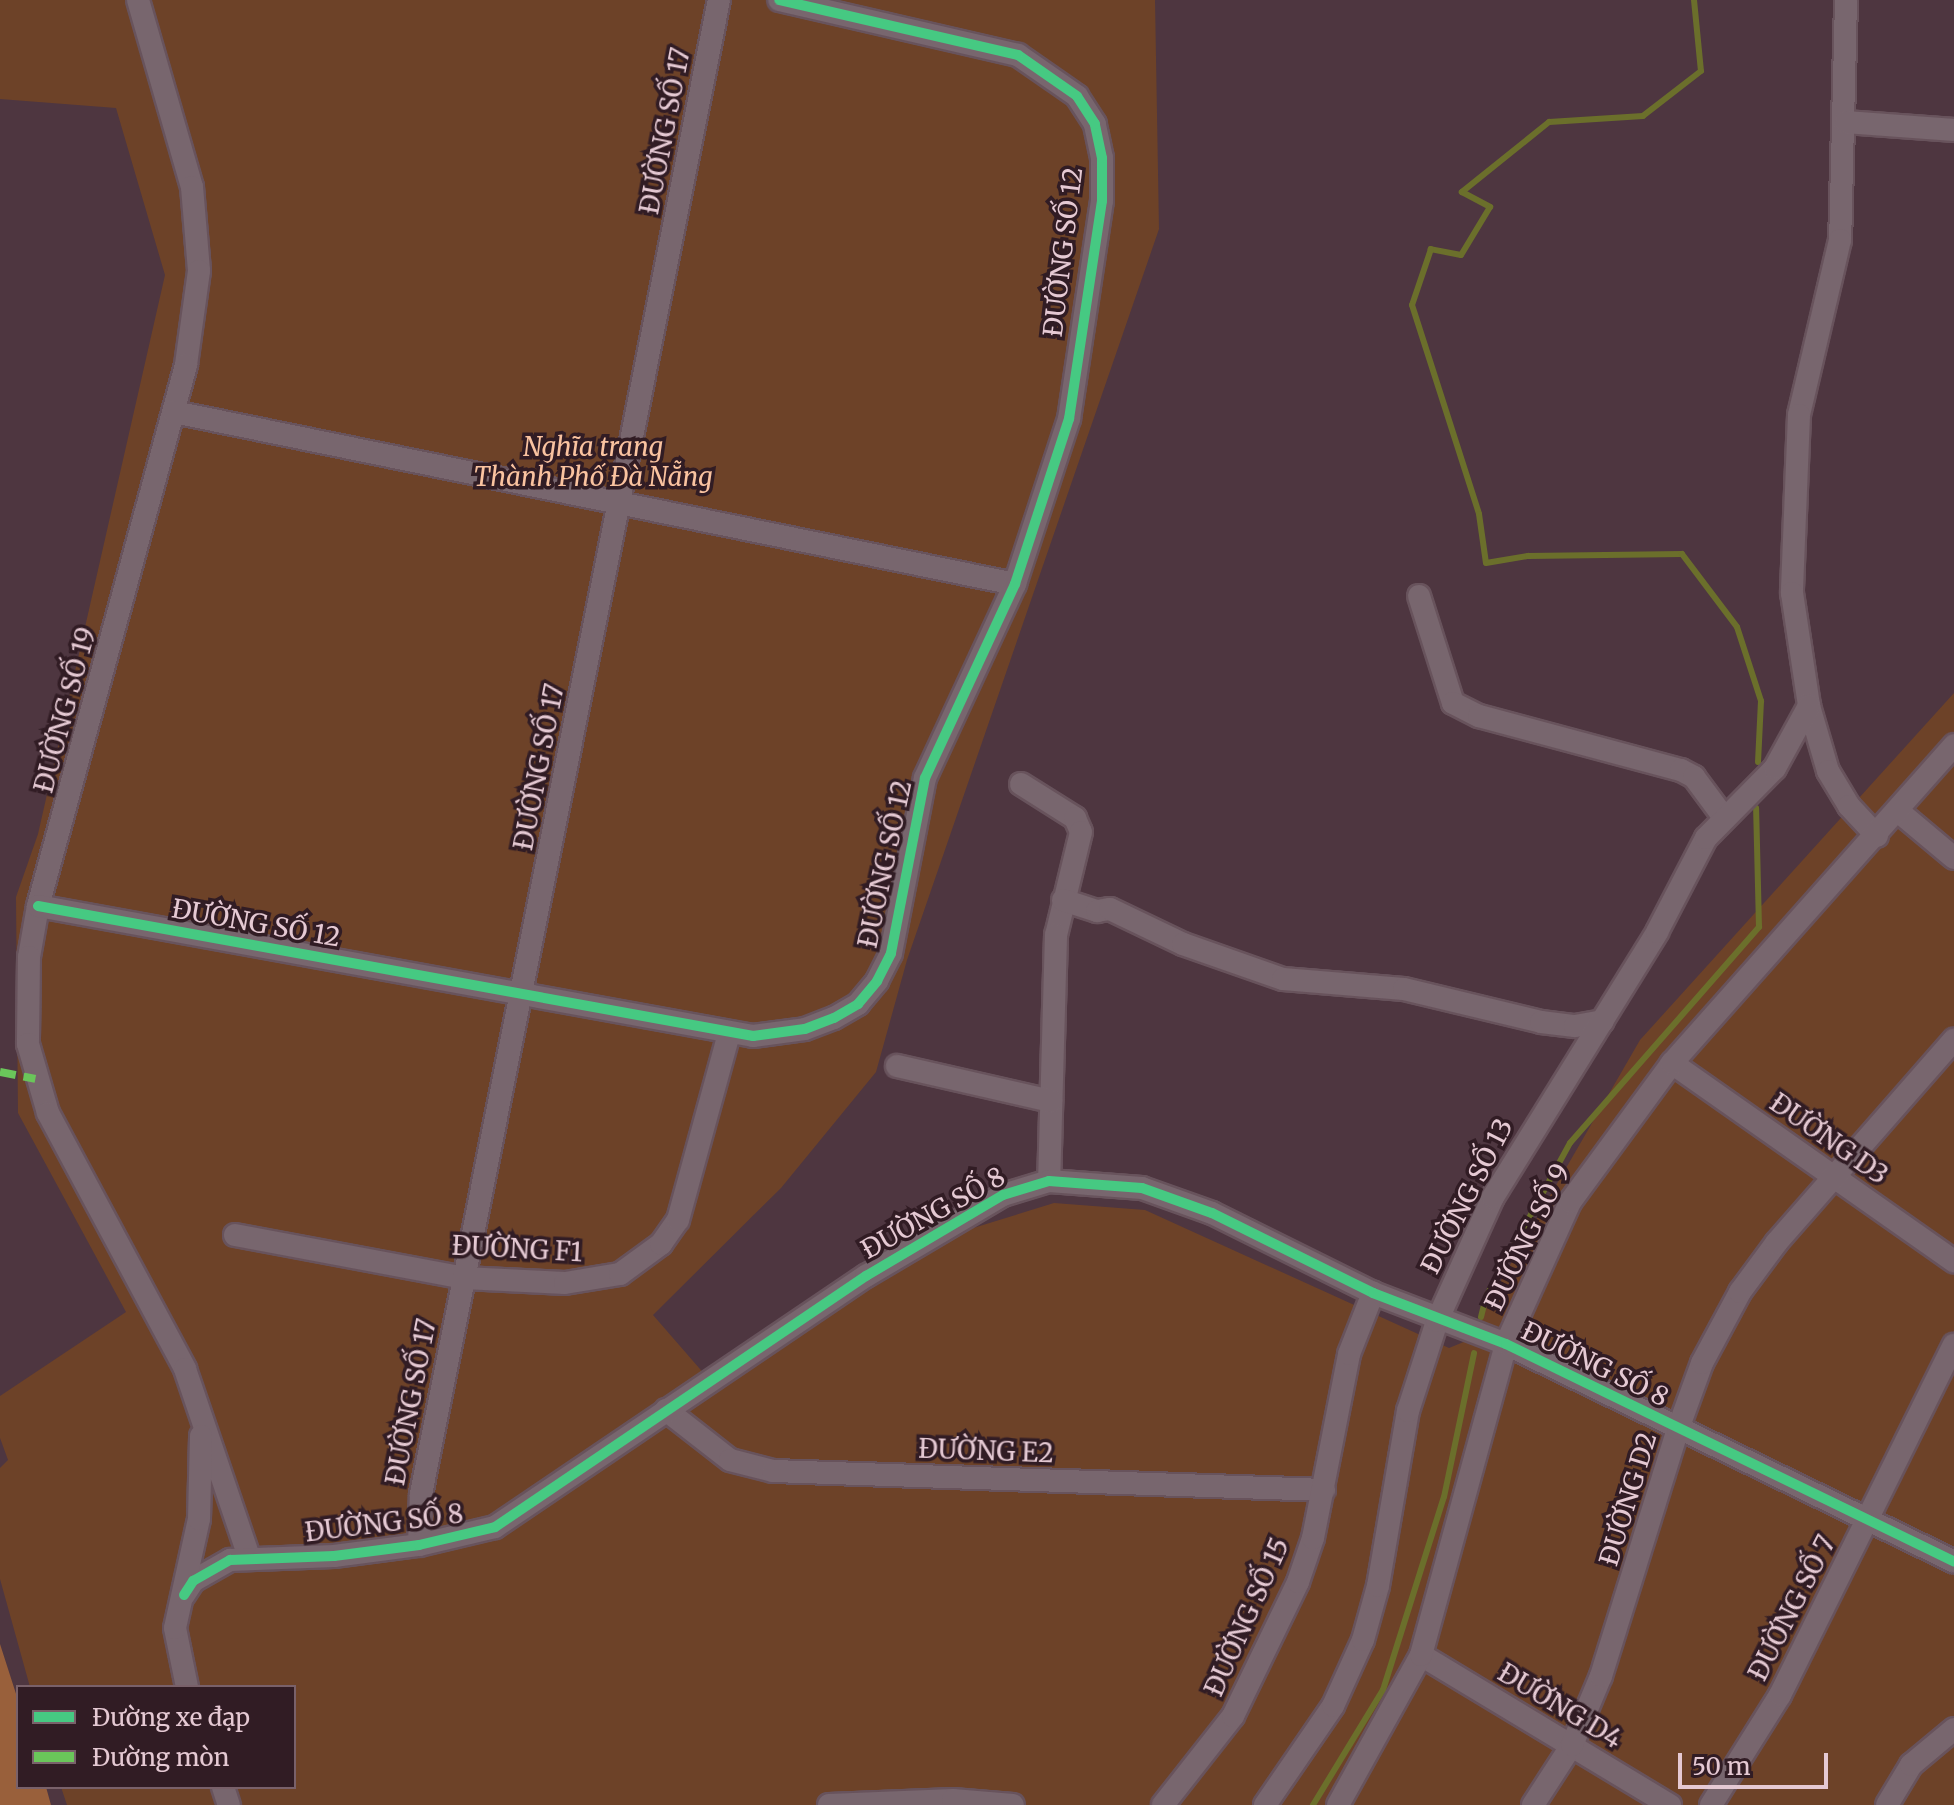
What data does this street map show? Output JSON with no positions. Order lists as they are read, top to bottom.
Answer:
{
  "streets": {
    "street": [
      "ĐƯỜNG SỐ 17",
      "ĐƯỜNG SỐ 12",
      "ĐƯỜNG SỐ 19",
      "ĐƯỜNG D3",
      "ĐƯỜNG SỐ 13",
      "ĐƯỜNG SỐ 8",
      "ĐƯỜNG SỐ 9",
      "ĐƯỜNG F1",
      "ĐƯỜNG E2",
      "ĐƯỜNG D2",
      "ĐƯỜNG SỐ 7",
      "ĐƯỜNG SỐ 15",
      "ĐƯỜNG D4"
    ]
  },
  "crossings": [
    ["ĐƯỜNG SỐ 17", "ĐƯỜNG SỐ 12"],
    ["ĐƯỜNG SỐ 17", "ĐƯỜNG SỐ 8"],
    ["ĐƯỜNG SỐ 17", "ĐƯỜNG F1"],
    ["ĐƯỜNG SỐ 12", "ĐƯỜNG SỐ 19"],
    ["ĐƯỜNG SỐ 12", "ĐƯỜNG F1"],
    ["ĐƯỜNG SỐ 19", "ĐƯỜNG SỐ 8"],
    ["ĐƯỜNG D3", "ĐƯỜNG SỐ 9"],
    ["ĐƯỜNG D3", "ĐƯỜNG D2"],
    ["ĐƯỜNG SỐ 13", "ĐƯỜNG SỐ 8"],
    ["ĐƯỜNG SỐ 8", "ĐƯỜNG SỐ 9"],
    ["ĐƯỜNG SỐ 8", "ĐƯỜNG E2"],
    ["ĐƯỜNG SỐ 8", "ĐƯỜNG D2"],
    ["ĐƯỜNG SỐ 8", "ĐƯỜNG SỐ 7"],
    ["ĐƯỜNG SỐ 8", "ĐƯỜNG SỐ 15"],
    ["ĐƯỜNG SỐ 9", "ĐƯỜNG D4"],
    ["ĐƯỜNG E2", "ĐƯỜNG SỐ 15"],
    ["ĐƯỜNG D2", "ĐƯỜNG D4"]
  ],
  "parks": ["Nghĩa trang Thành Phố Đà Nẵng"],
  "legend": ["Đường xe đạp", "Đường mòn"],
  "scale_bar": "50 m"
}
